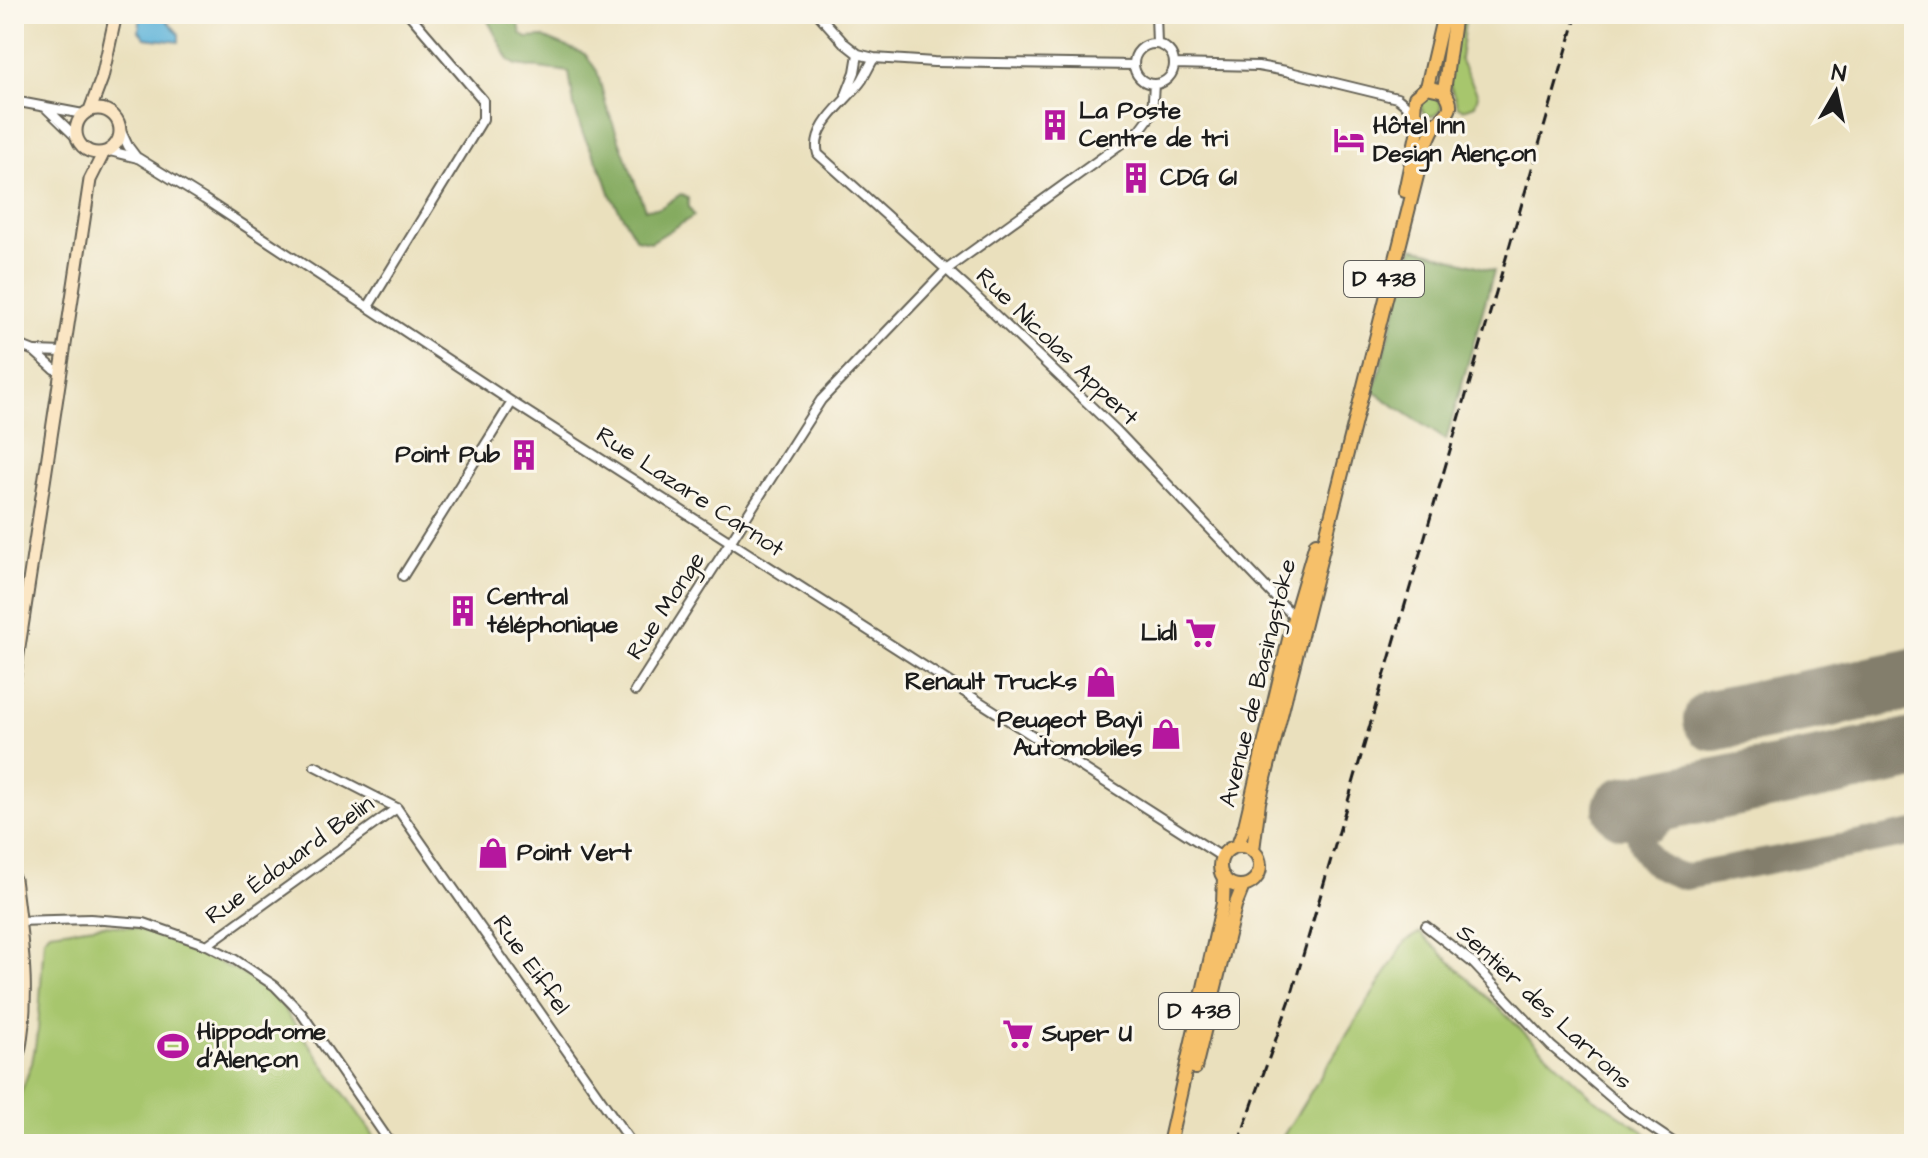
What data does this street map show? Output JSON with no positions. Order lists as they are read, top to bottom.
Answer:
{
  "streets": {
    "main road": ["D 438", "Avenue de Basingstoke"],
    "street": [
      "Rue Nicolas Appert",
      "Rue Lazare Carnot",
      "Rue Monge",
      "Rue Édouard Belin",
      "Rue Eiffel",
      "Sentier des Larrons"
    ]
  },
  "crossings": [
    ["D 438", "Rue Lazare Carnot"],
    ["D 438", "Avenue de Basingstoke"],
    ["Rue Nicolas Appert", "Rue Monge"],
    ["Rue Nicolas Appert", "Avenue de Basingstoke"],
    ["Rue Lazare Carnot", "Rue Monge"],
    ["Rue Lazare Carnot", "Avenue de Basingstoke"],
    ["Rue Édouard Belin", "Rue Eiffel"]
  ],
  "places": {
    "building": [
      "La Poste Centre de tri",
      "CDG 61",
      "Point Pub",
      "Central téléphonique"
    ],
    "hotel": ["Hôtel Inn Design Alençon"],
    "supermarket": ["Lidl", "Super U"],
    "shop": ["Renault Trucks", "Peugeot Bayi Automobiles", "Point Vert"],
    "sports": ["Hippodrome d'Alençon"]
  },
  "north": "top"
}
